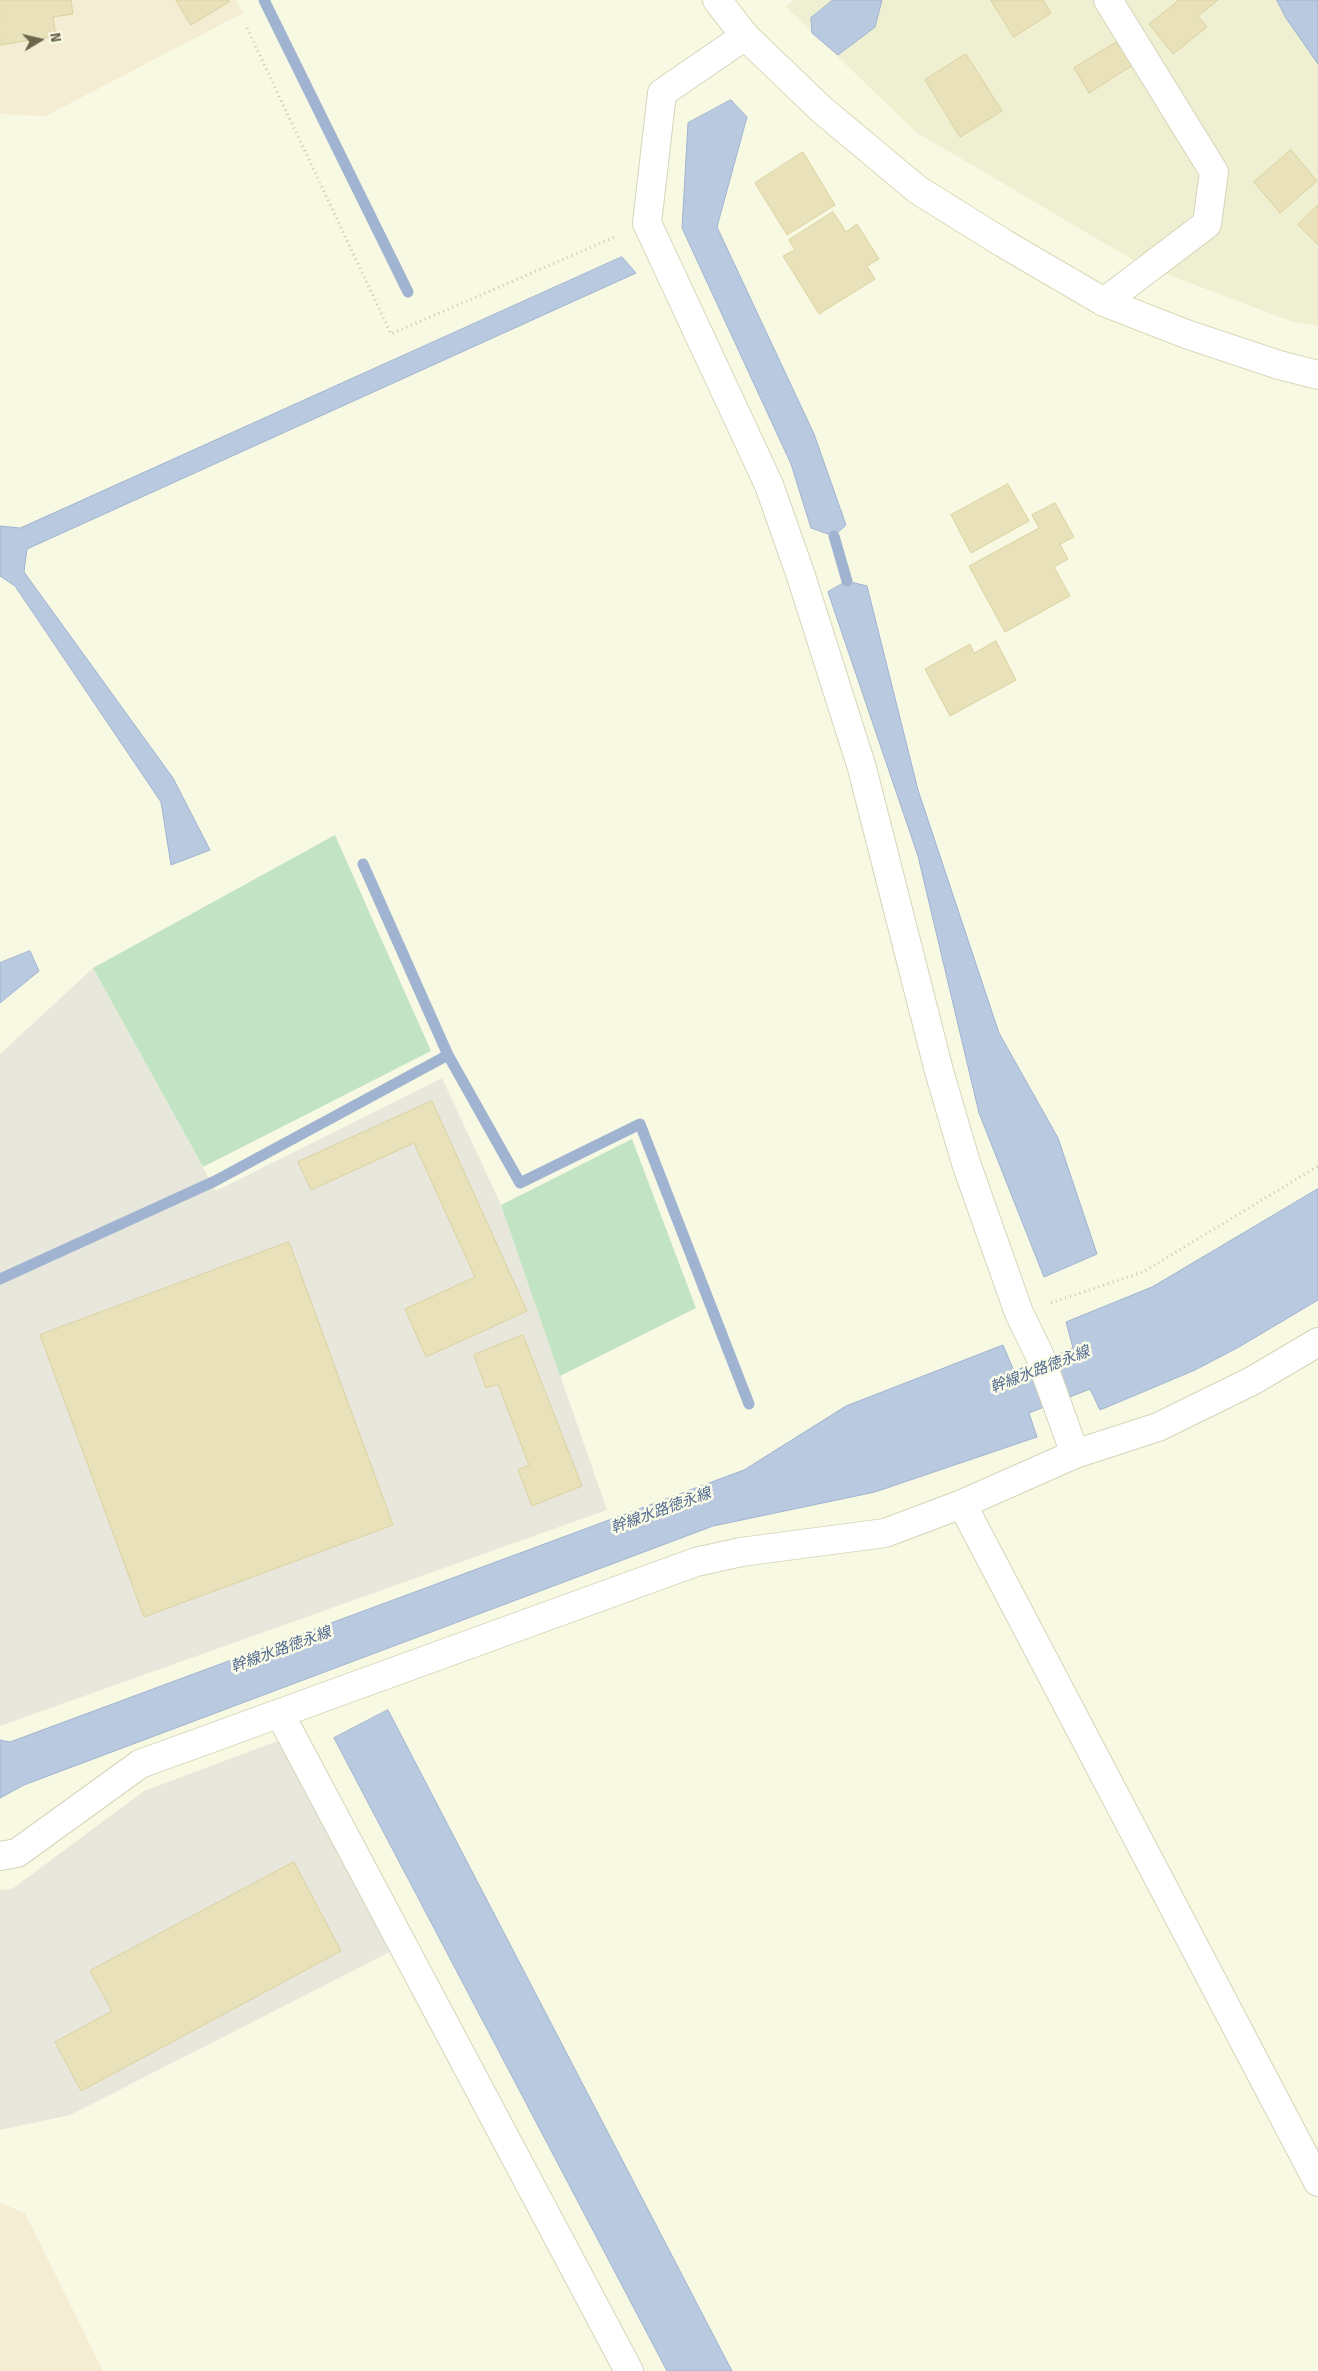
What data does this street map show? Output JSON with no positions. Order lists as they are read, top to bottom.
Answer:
{
  "water": ["幹線水路徳永線"],
  "north": "right"
}
